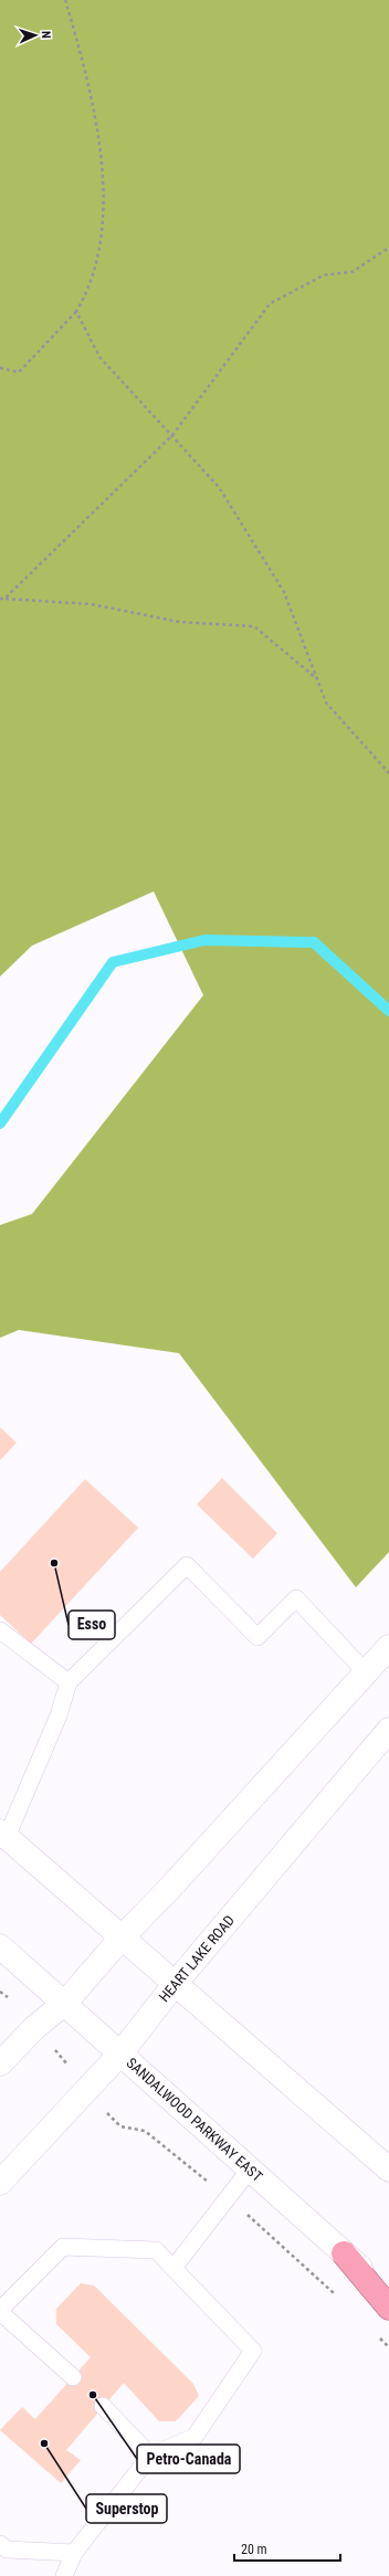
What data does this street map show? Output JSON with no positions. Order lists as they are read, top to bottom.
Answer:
{
  "streets": {
    "street": ["HEART LAKE ROAD", "SANDALWOOD PARKWAY EAST"]
  },
  "crossings": [
    ["HEART LAKE ROAD", "SANDALWOOD PARKWAY EAST"]
  ],
  "places": ["Esso", "Petro-Canada", "Superstop"],
  "scale_bar": "20 m",
  "north": "right"
}
